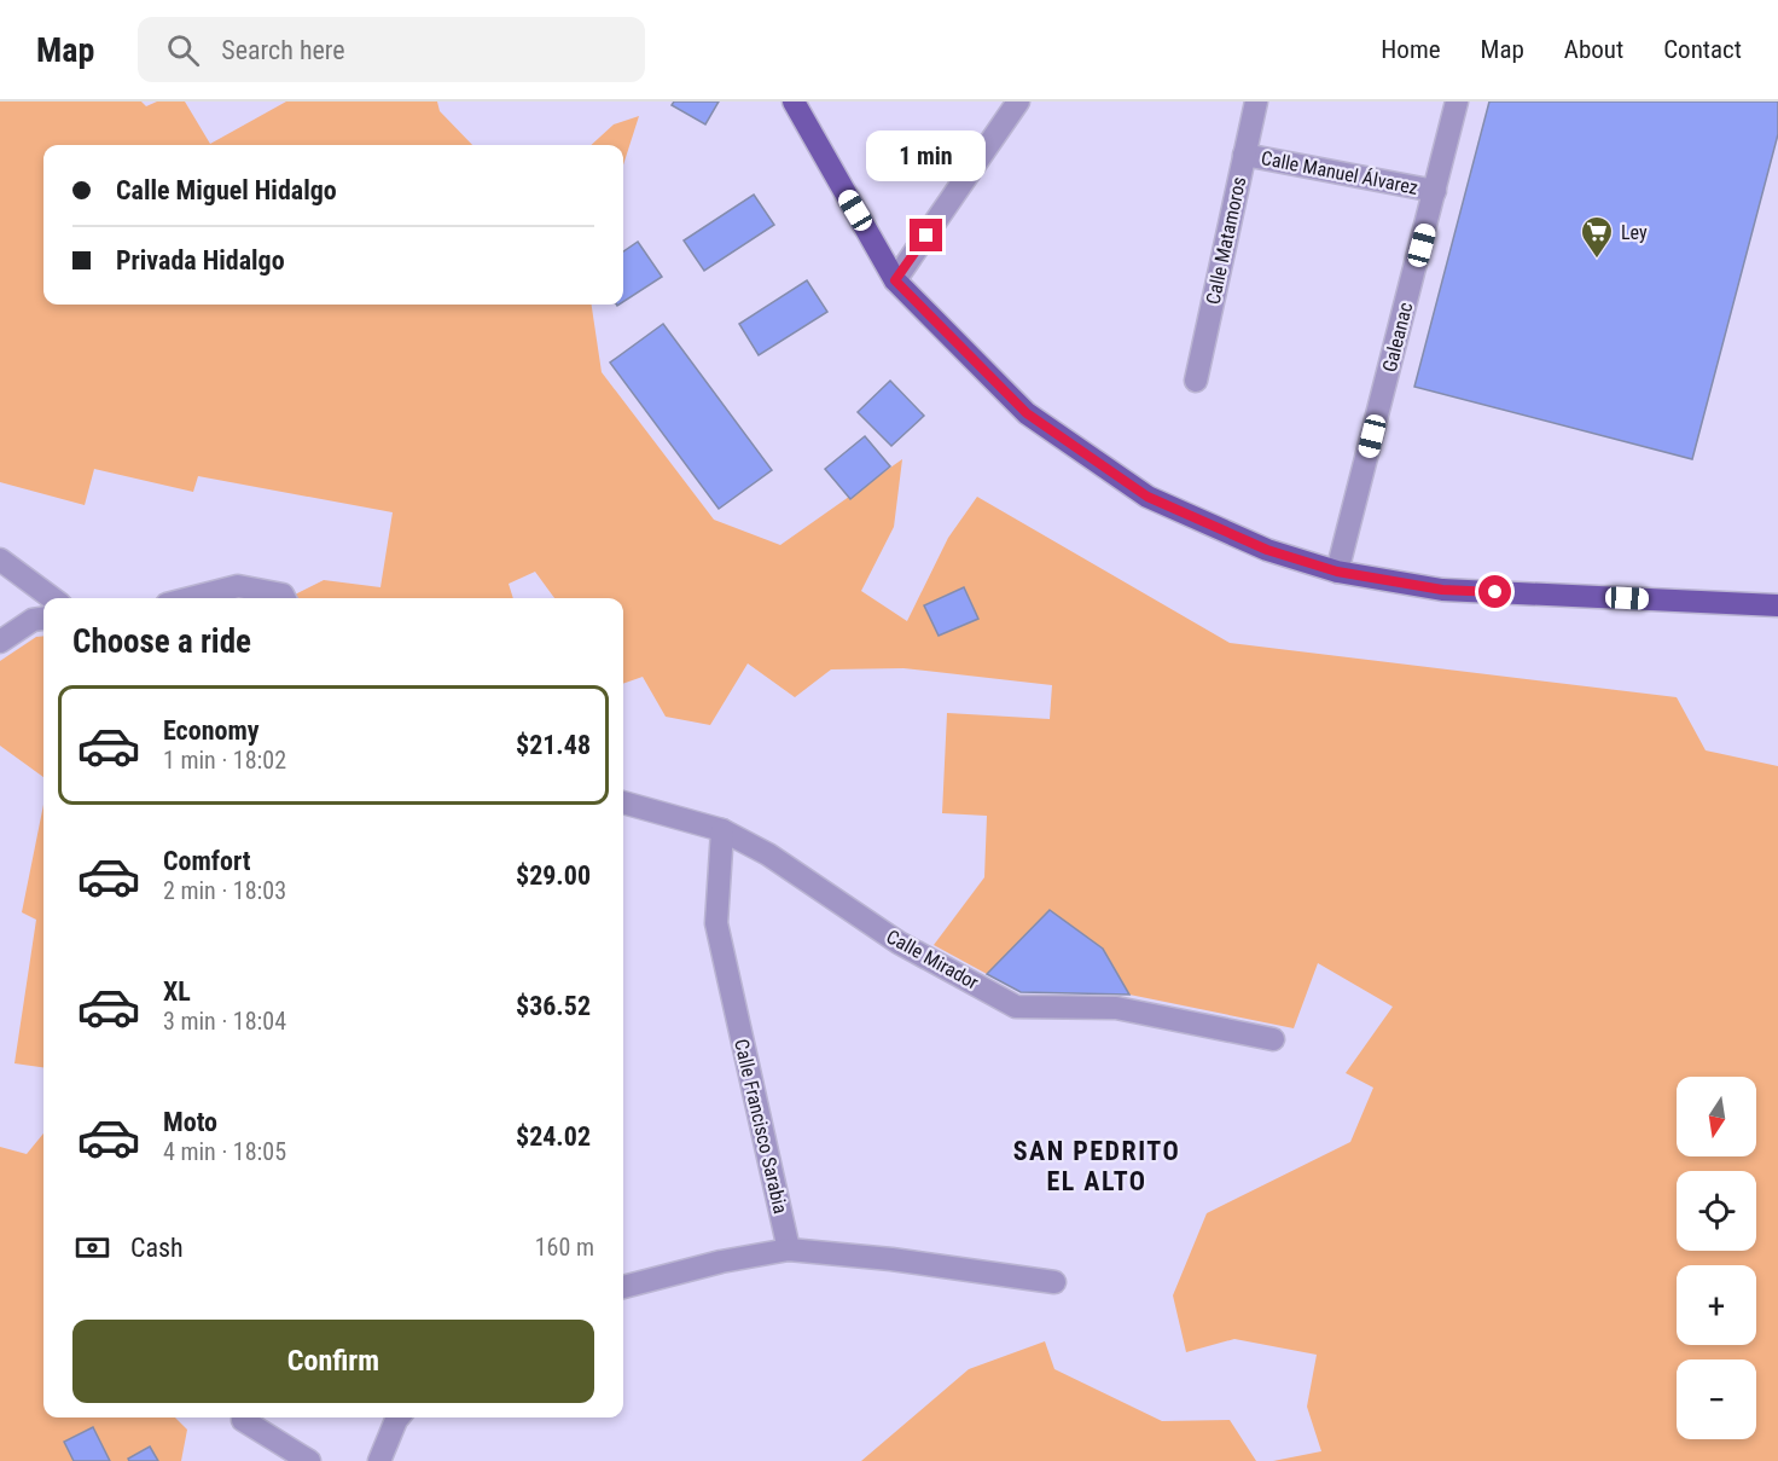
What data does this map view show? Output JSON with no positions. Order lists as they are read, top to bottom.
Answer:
{
  "streets": {
    "street": [
      "Calle Manuel Álvarez",
      "Calle Matamoros",
      "Galeanac",
      "Calle Mirador",
      "Calle Francisco Sarabia"
    ]
  },
  "crossings": [
    ["Calle Manuel Álvarez", "Calle Matamoros"],
    ["Calle Manuel Álvarez", "Galeanac"],
    ["Calle Mirador", "Calle Francisco Sarabia"]
  ],
  "districts": ["SAN PEDRITO EL ALTO"],
  "places": {
    "supermarket": ["Ley"]
  },
  "north": "bottom",
  "page": {
    "header": "Map",
    "search": "Search here",
    "nav": [
      "Home",
      "Map",
      "About",
      "Contact"
    ],
    "bubble": "1 min",
    "banner": ["Calle Miguel Hidalgo", "Privada Hidalgo"],
    "heading": "Choose a ride",
    "list": [
      {
        "name": "Economy",
        "note": "1 min · 18:02",
        "value": "$21.48"
      },
      {
        "name": "Comfort",
        "note": "2 min · 18:03",
        "value": "$29.00"
      },
      {
        "name": "XL",
        "note": "3 min · 18:04",
        "value": "$36.52"
      },
      {
        "name": "Moto",
        "note": "4 min · 18:05",
        "value": "$24.02"
      }
    ],
    "map_buttons": ["+", "−"],
    "pay": ["Cash", "160 m"],
    "buttons": "Confirm"
  }
}
